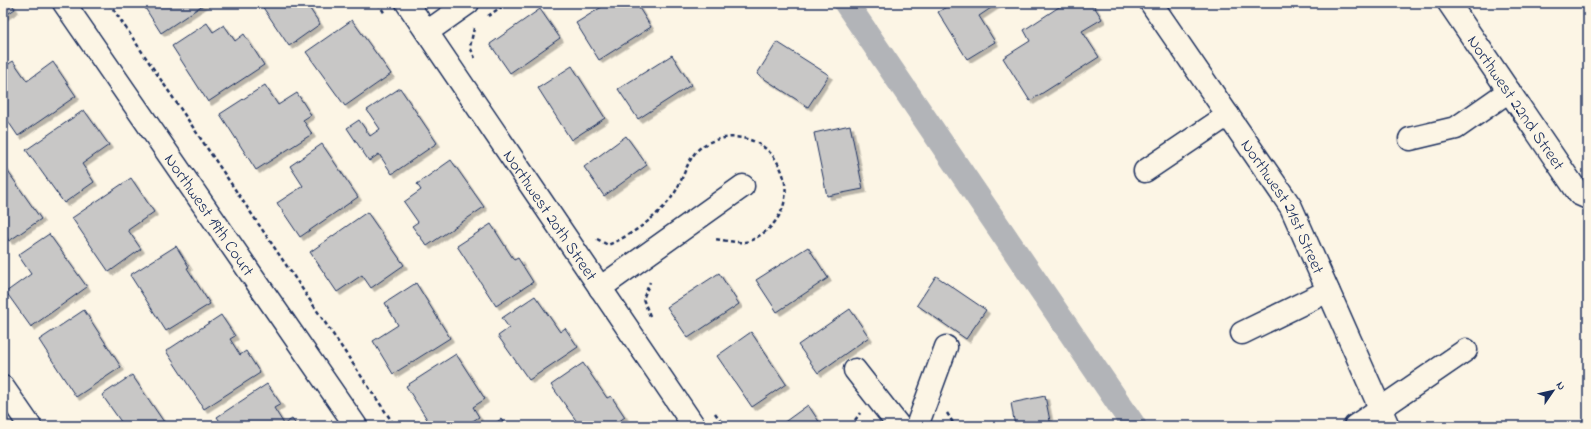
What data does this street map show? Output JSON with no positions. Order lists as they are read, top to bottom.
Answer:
{
  "streets": {
    "street": [
      "Northwest 22nd Street",
      "Northwest 21st Street",
      "Northwest 19th Court",
      "Northwest 20th Street"
    ]
  },
  "north": "top right"
}
